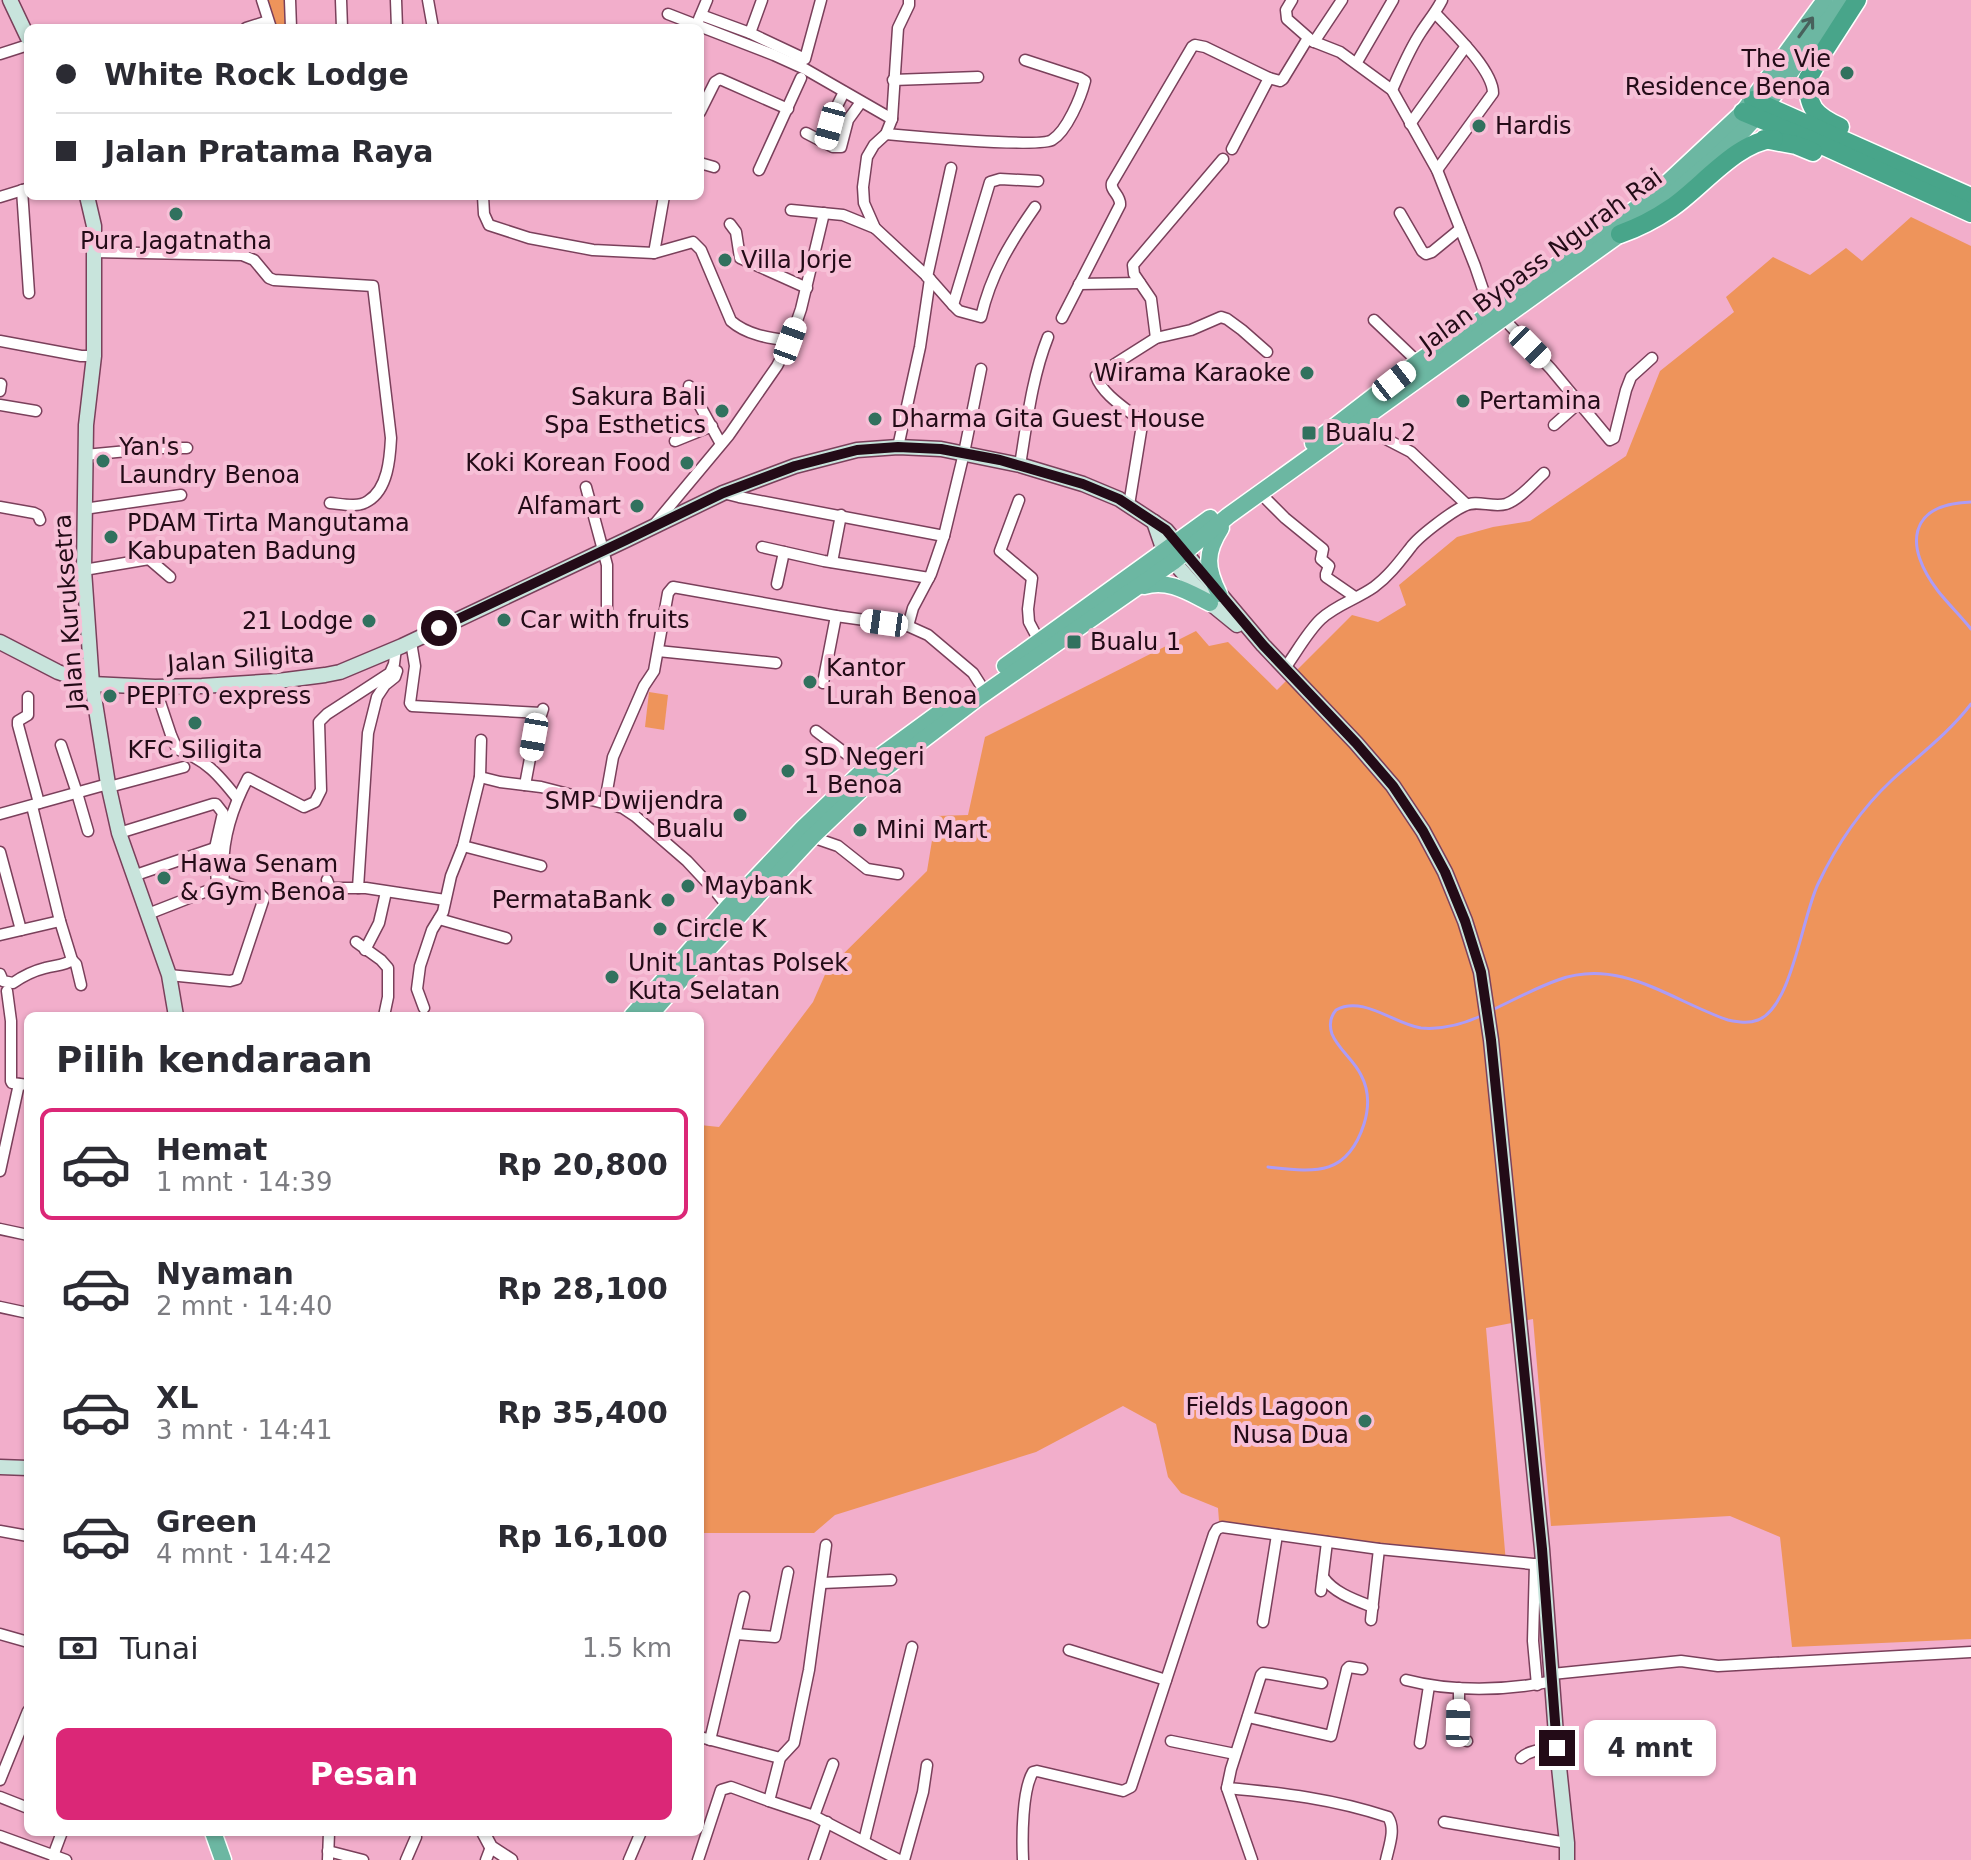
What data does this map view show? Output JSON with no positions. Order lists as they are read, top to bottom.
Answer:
{
  "streets": {
    "highway": ["Jalan Bypass Ngurah Rai"],
    "main road": ["Jalan Kuruksetra", "Jalan Siligita"]
  },
  "crossings": [
    ["Jalan Bypass Ngurah Rai", "Jalan Siligita"],
    ["Jalan Kuruksetra", "Jalan Siligita"]
  ],
  "places": {
    "other": [
      "The Vie Residence Benoa",
      "Hardis",
      "Pura Jagatnatha",
      "Villa Jorje",
      "Wirama Karaoke",
      "Pertamina",
      "Sakura Bali Spa Esthetics",
      "Dharma Gita Guest House",
      "Yan's Laundry Benoa",
      "Koki Korean Food",
      "Alfamart",
      "PDAM Tirta Mangutama Kabupaten Badung",
      "Car with fruits",
      "21 Lodge",
      "Kantor Lurah Benoa",
      "PEPITO express",
      "KFC Siligita",
      "SD Negeri 1 Benoa",
      "SMP Dwijendra Bualu",
      "Mini Mart",
      "Hawa Senam & Gym Benoa",
      "Maybank",
      "PermataBank",
      "Circle K",
      "Unit Lantas Polsek Kuta Selatan",
      "Fields Lagoon Nusa Dua"
    ],
    "transit": ["Bualu 2", "Bualu 1"]
  },
  "page": {
    "banner": ["White Rock Lodge", "Jalan Pratama Raya"],
    "heading": "Pilih kendaraan",
    "list": [
      {
        "name": "Hemat",
        "note": "1 mnt · 14:39",
        "value": "Rp 20,800"
      },
      {
        "name": "Nyaman",
        "note": "2 mnt · 14:40",
        "value": "Rp 28,100"
      },
      {
        "name": "XL",
        "note": "3 mnt · 14:41",
        "value": "Rp 35,400"
      },
      {
        "name": "Green",
        "note": "4 mnt · 14:42",
        "value": "Rp 16,100"
      }
    ],
    "pay": ["Tunai", "1.5 km"],
    "buttons": "Pesan",
    "bubble": "4 mnt"
  }
}
